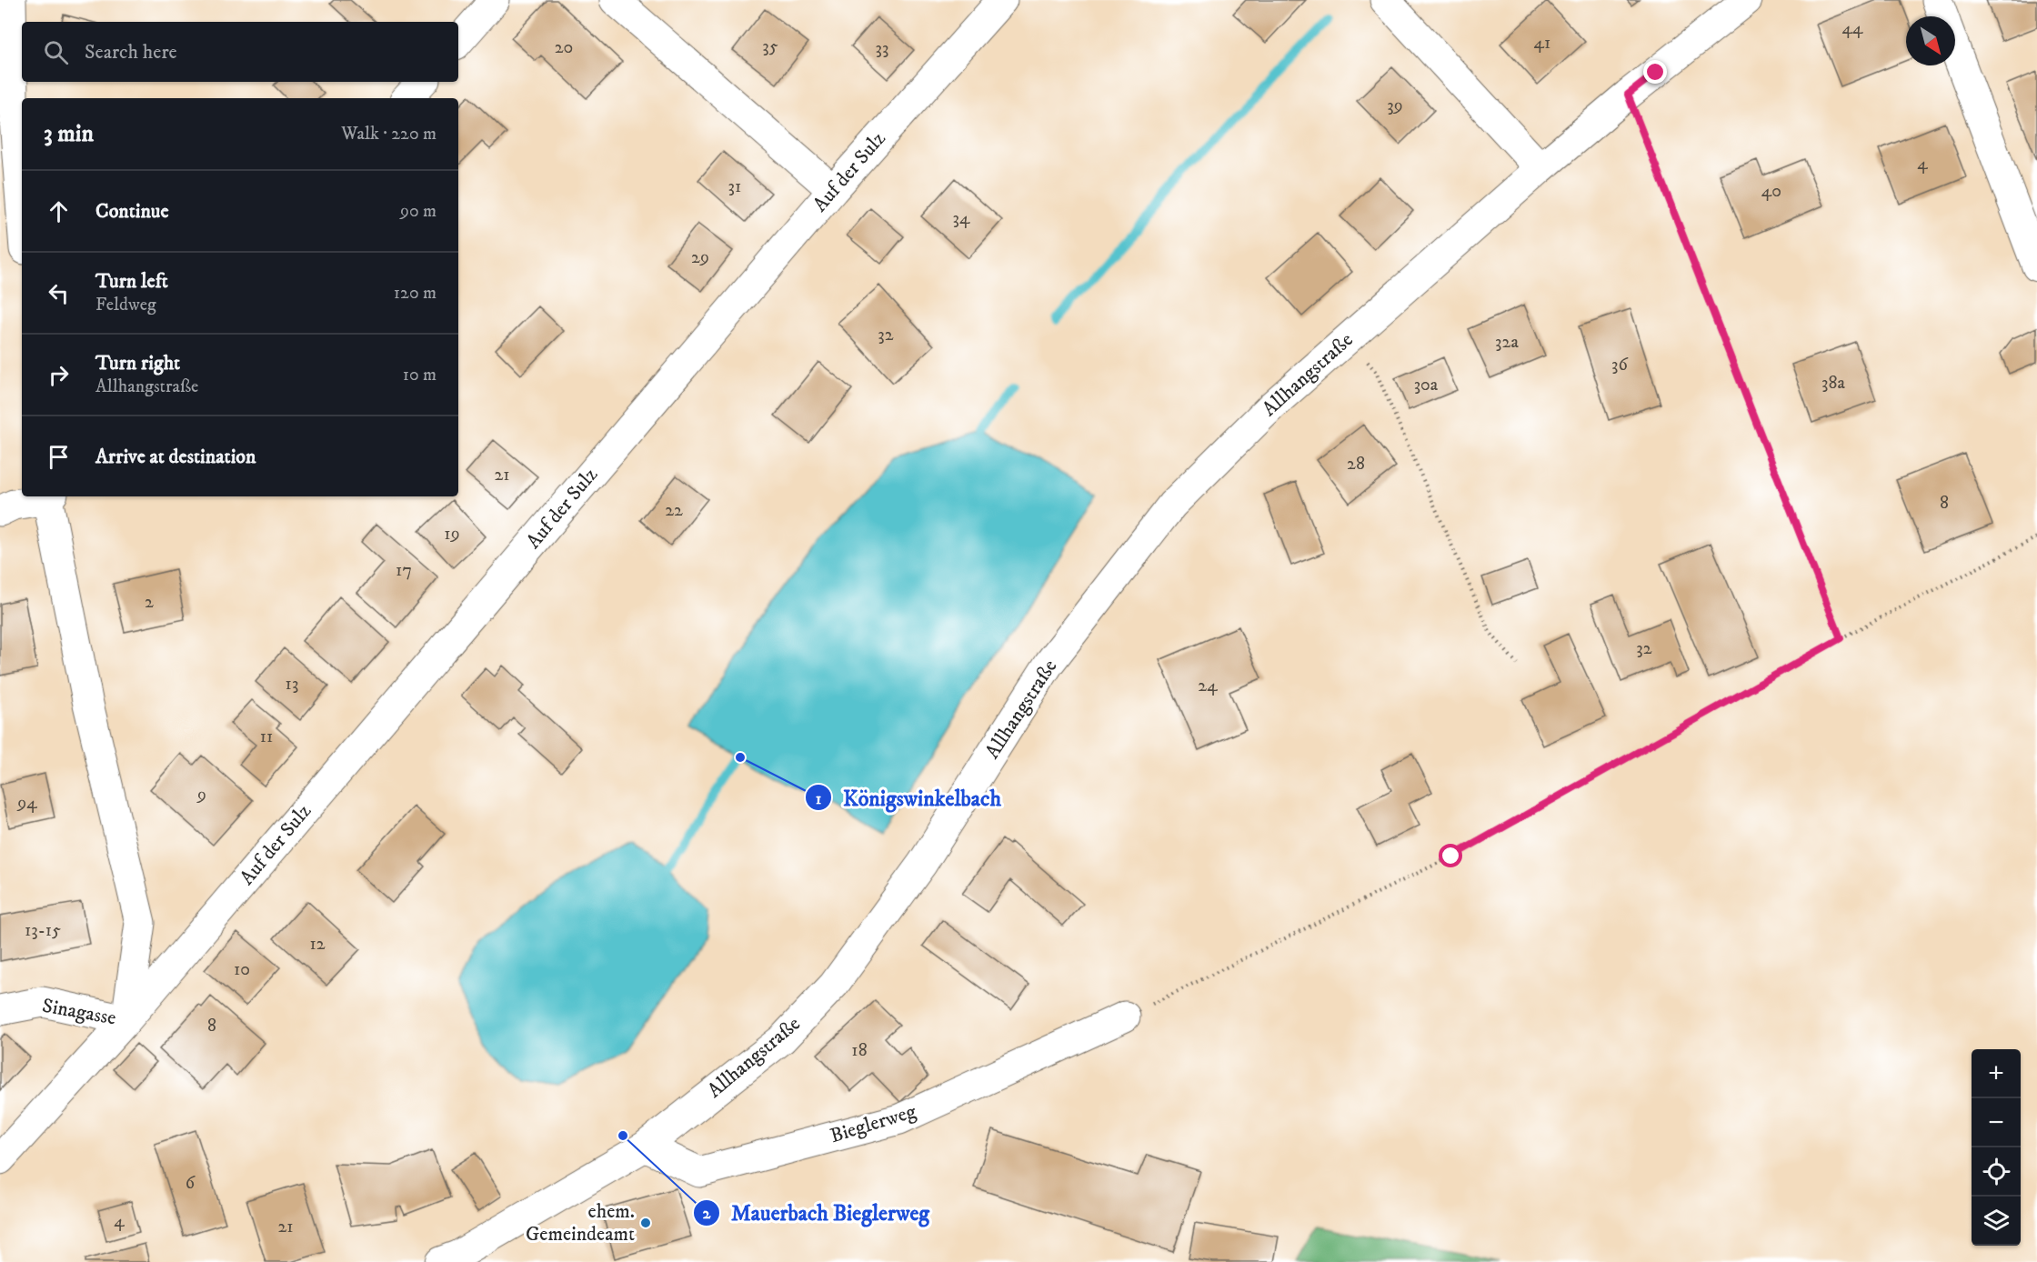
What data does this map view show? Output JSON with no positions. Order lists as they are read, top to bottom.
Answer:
{
  "streets": {
    "street": [
      "Auf der Sulz",
      "Allhangstraße",
      "Sinagasse",
      "Bieglerweg"
    ]
  },
  "crossings": [
    ["Auf der Sulz", "Sinagasse"],
    ["Allhangstraße", "Bieglerweg"]
  ],
  "places": ["Königswinkelbach", "Mauerbach Bieglerweg", "ehem. Gemeindeamt"],
  "house_numbers": [
    "44",
    "41",
    "35",
    "20",
    "33",
    "39",
    "4",
    "31",
    "40",
    "34",
    "29",
    "32",
    "32a",
    "36",
    "38a",
    "30a",
    "28",
    "21",
    "8",
    "22",
    "19",
    "17",
    "2",
    "32",
    "13",
    "24",
    "11",
    "9",
    "94",
    "13-15",
    "12",
    "10",
    "8",
    "18",
    "6",
    "4",
    "21"
  ],
  "north": "bottom right",
  "page": {
    "search": "Search here",
    "heading": ["3 min", "Walk · 220 m"],
    "list": [
      ["Continue", "90 m"],
      ["Turn left", "Feldweg", "120 m"],
      ["Turn right", "Allhangstraße", "10 m"],
      "Arrive at destination"
    ],
    "map_buttons": ["+", "−"]
  }
}
